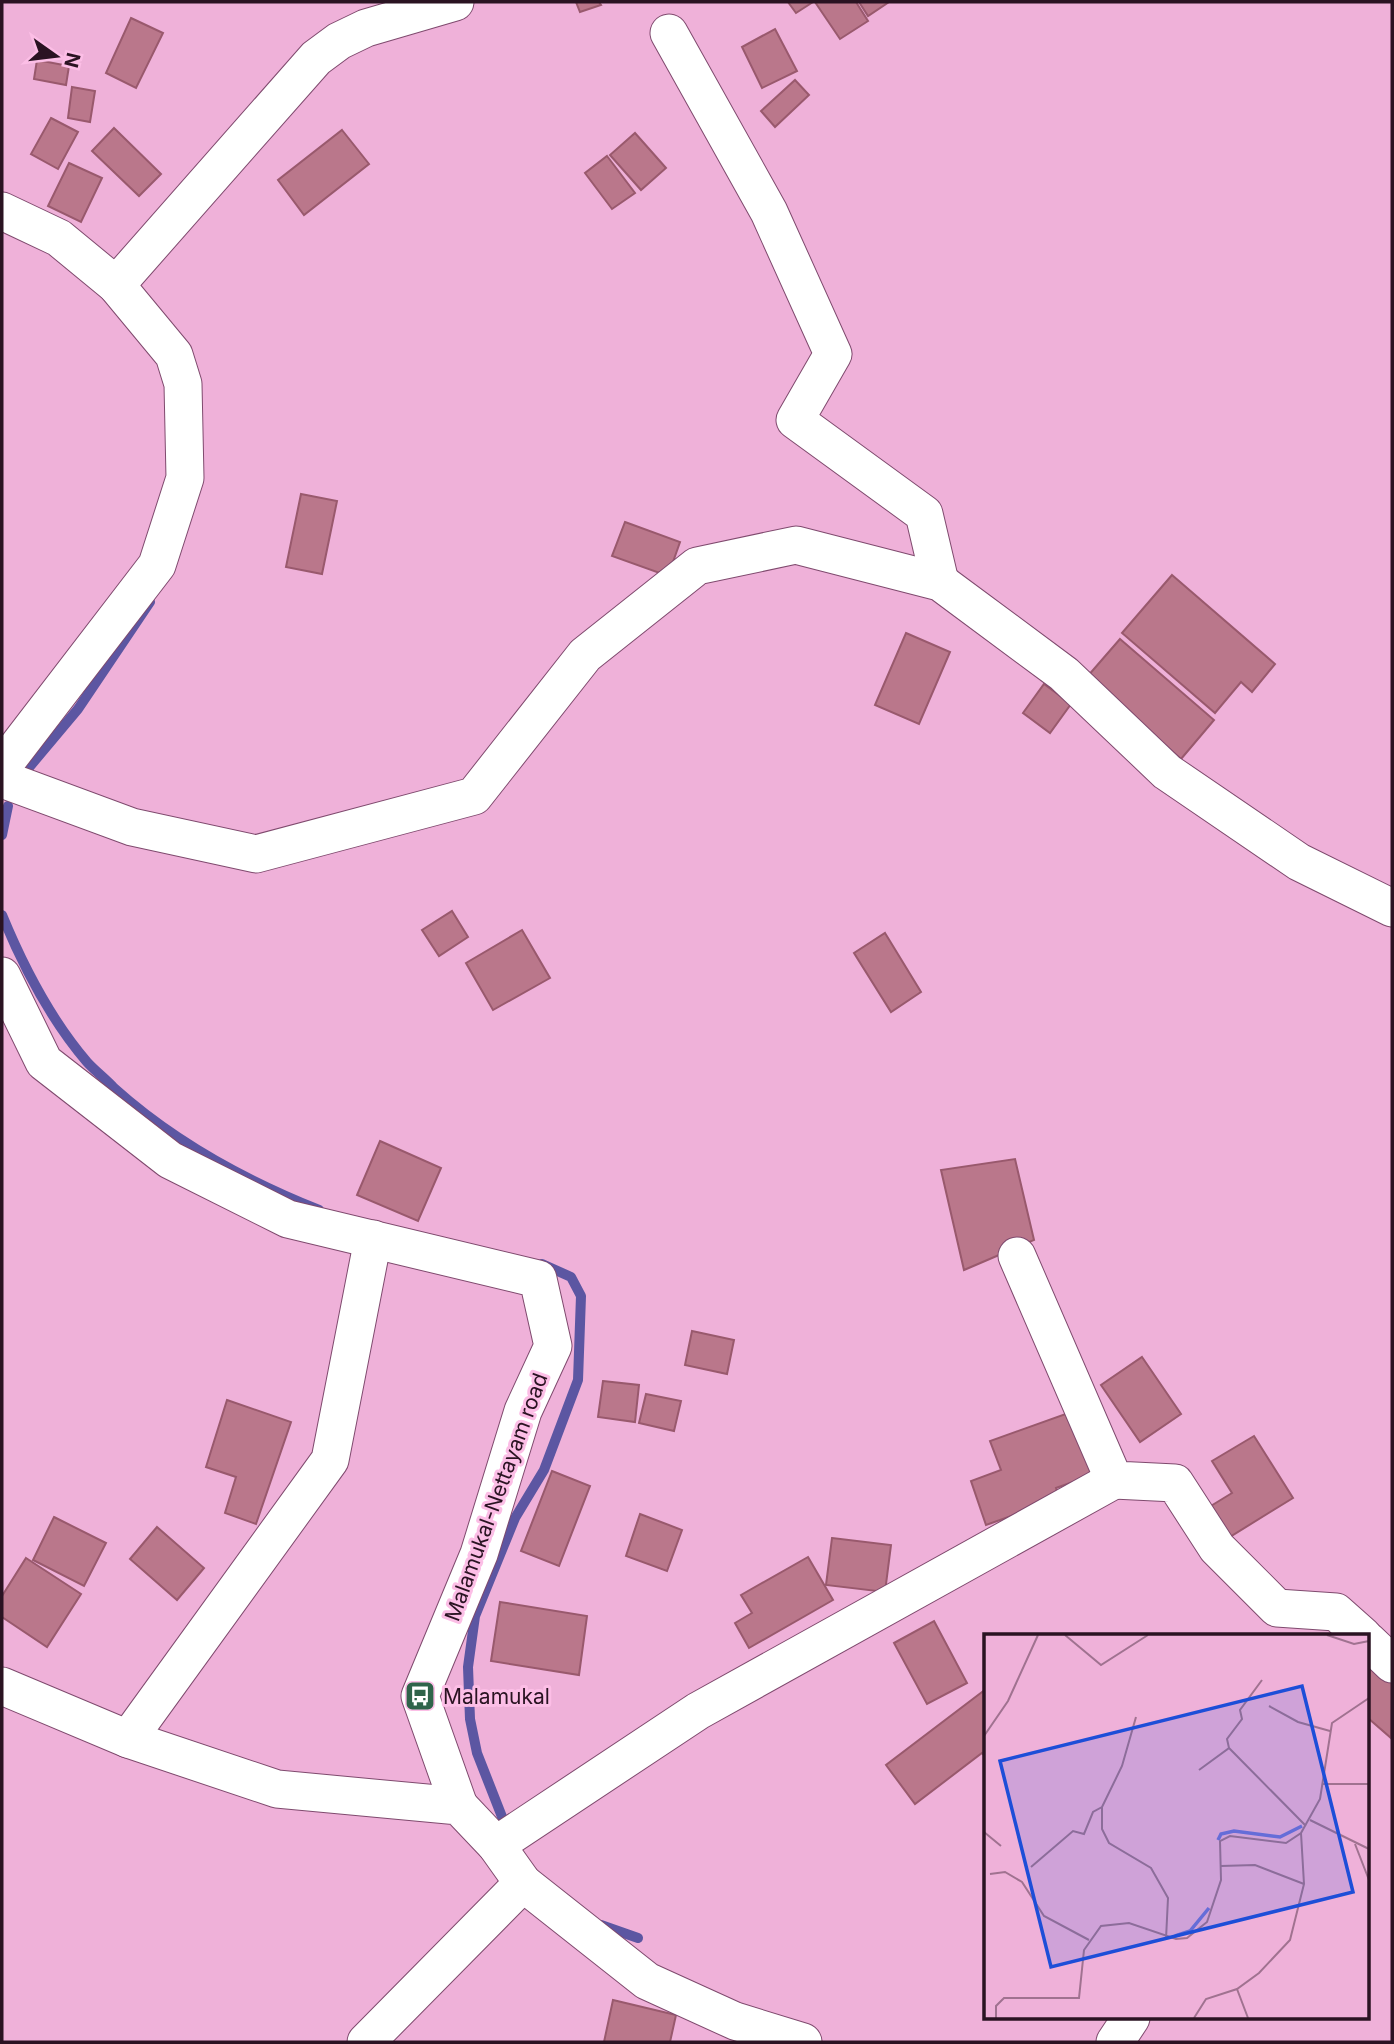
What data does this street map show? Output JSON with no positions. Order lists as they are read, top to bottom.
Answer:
{
  "streets": {
    "street": ["Malamukal-Nettayam road"]
  },
  "places": {
    "bus stop": ["Malamukal"]
  },
  "north": "right"
}
